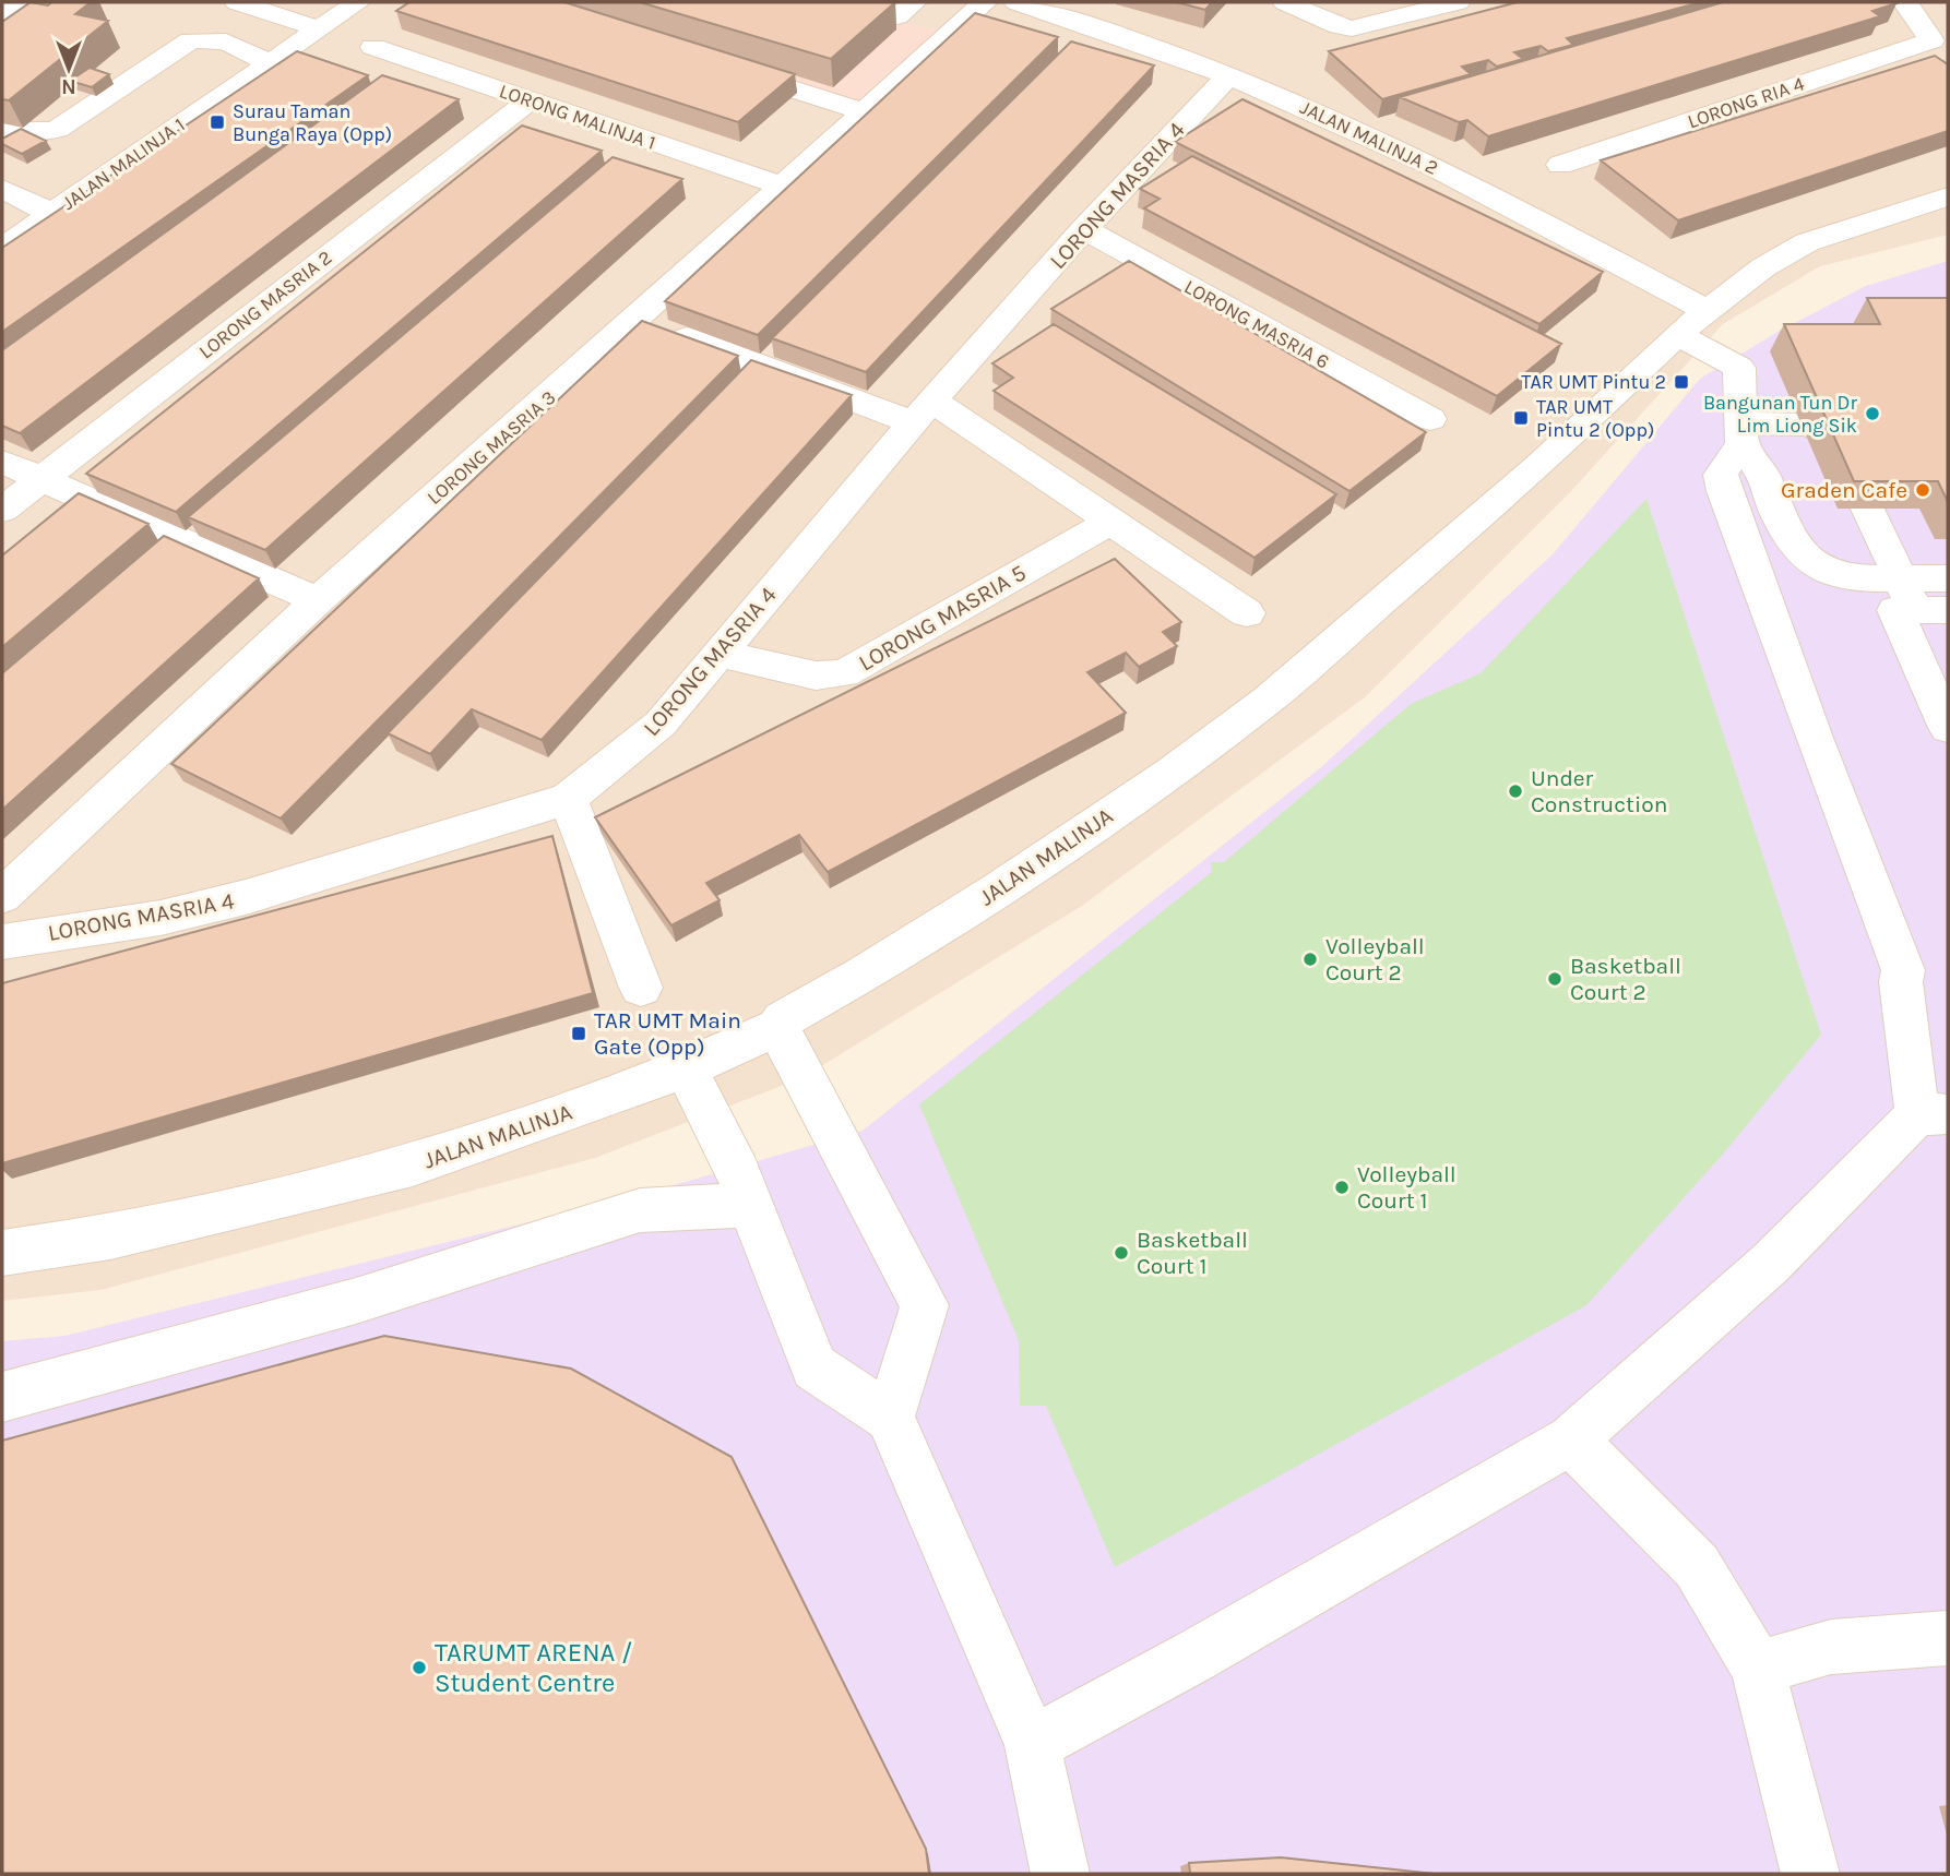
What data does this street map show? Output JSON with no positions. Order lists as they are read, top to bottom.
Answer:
{
  "streets": {
    "street": [
      "LORONG RIA 4",
      "LORONG MALINJA 1",
      "JALAN MALINJA 2",
      "JALAN MALINJA 1",
      "LORONG MASRIA 4",
      "LORONG MASRIA 2",
      "LORONG MASRIA 6",
      "LORONG MASRIA 3",
      "LORONG MASRIA 5",
      "JALAN MALINJA"
    ]
  },
  "crossings": [
    ["LORONG MALINJA 1", "LORONG MASRIA 2"],
    ["LORONG MALINJA 1", "LORONG MASRIA 3"],
    ["JALAN MALINJA 2", "LORONG MASRIA 4"],
    ["JALAN MALINJA 2", "JALAN MALINJA"],
    ["LORONG MASRIA 4", "LORONG MASRIA 6"],
    ["LORONG MASRIA 4", "LORONG MASRIA 5"]
  ],
  "places": {
    "transit": [
      "Surau Taman Bunga Raya (Opp)",
      "TAR UMT Pintu 2",
      "TAR UMT Pintu 2 (Opp)",
      "TAR UMT Main Gate (Opp)"
    ],
    "other": [
      "Bangunan Tun Dr Lim Liong Sik",
      "Graden Cafe",
      "Under Construction",
      "Volleyball Court 2",
      "Basketball Court 2",
      "Volleyball Court 1",
      "Basketball Court 1",
      "TARUMT ARENA / Student Centre"
    ]
  },
  "north": "bottom"
}
